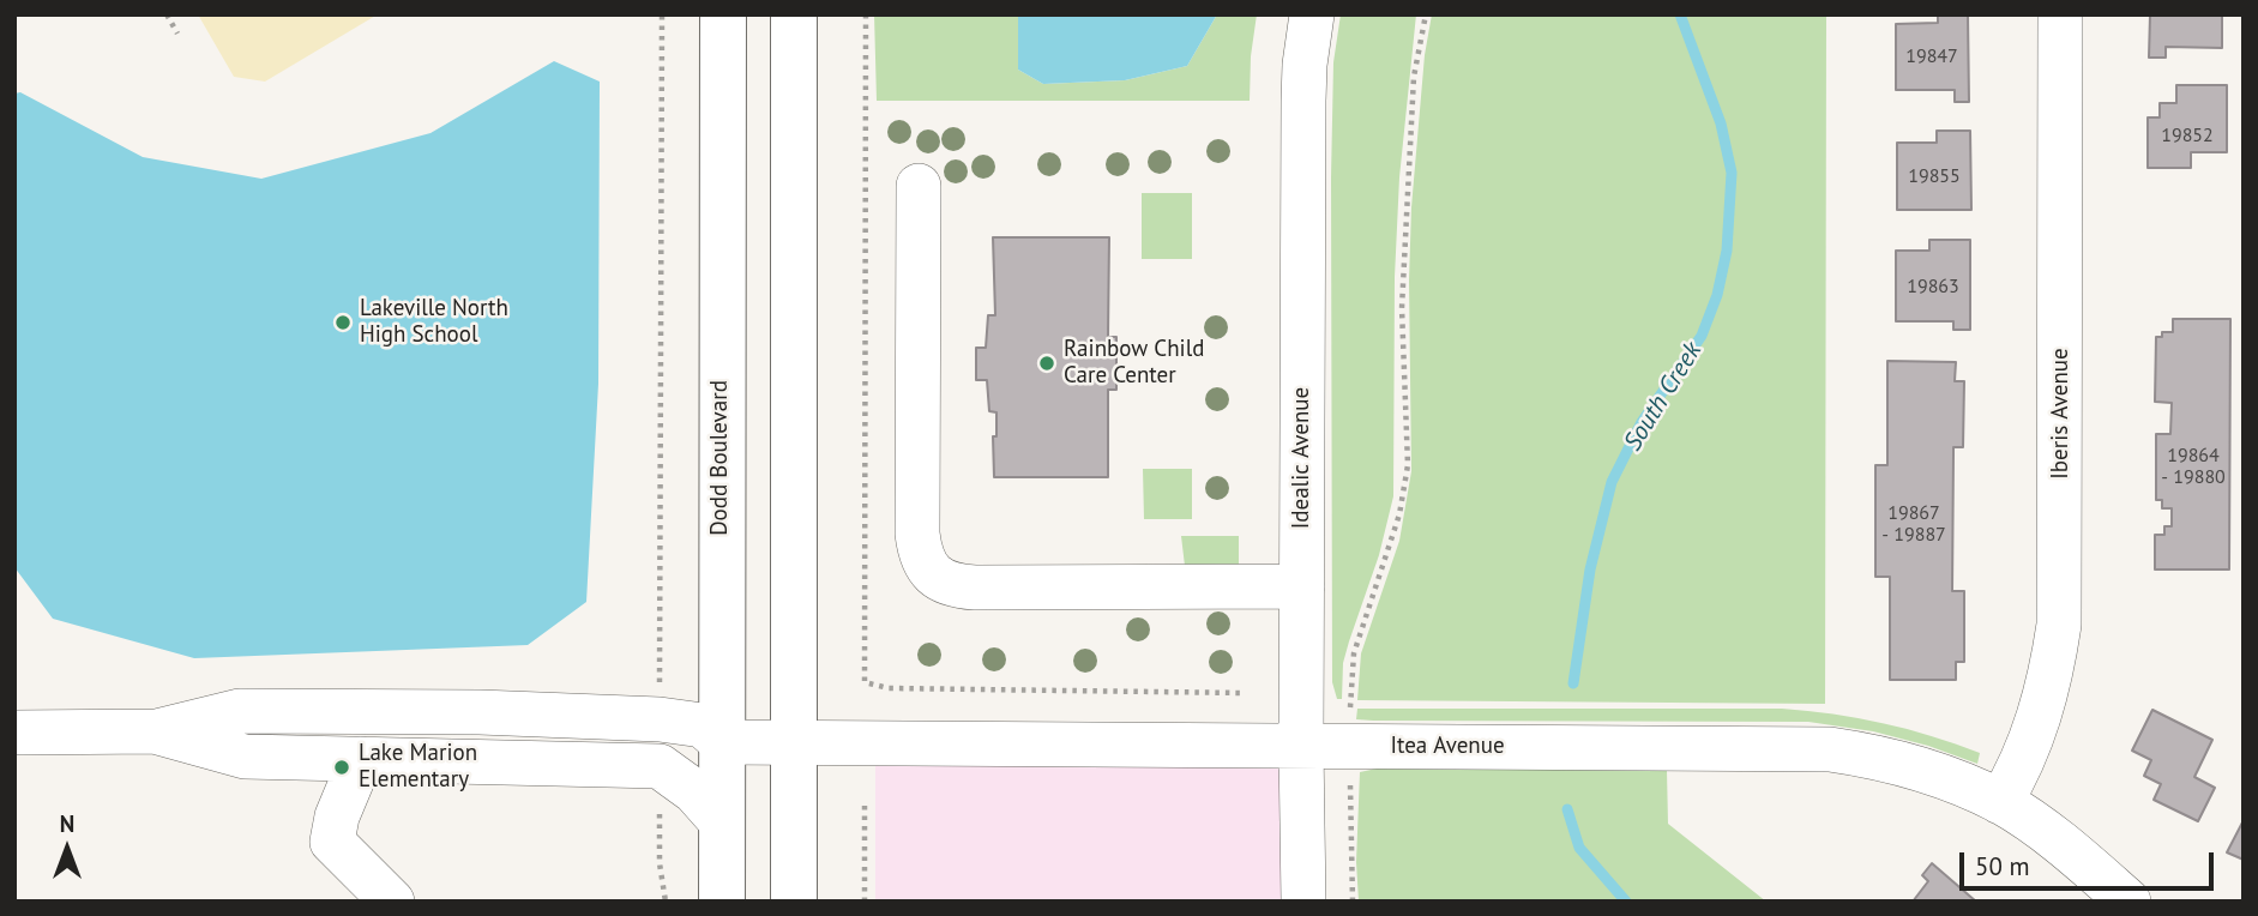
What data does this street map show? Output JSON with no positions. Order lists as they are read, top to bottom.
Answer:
{
  "streets": {
    "main road": ["Dodd Boulevard"],
    "street": ["Iberis Avenue", "Idealic Avenue", "Itea Avenue"]
  },
  "crossings": [
    ["Iberis Avenue", "Itea Avenue"],
    ["Dodd Boulevard", "Itea Avenue"],
    ["Idealic Avenue", "Itea Avenue"]
  ],
  "water": ["South Creek"],
  "places": ["Lakeville North High School", "Rainbow Child Care Center", "Lake Marion Elementary"],
  "house_numbers": [
    "19847",
    "19852",
    "19855",
    "19863",
    "19864 - 19880",
    "19867 - 19887"
  ],
  "scale_bar": "50 m",
  "north": "top"
}
